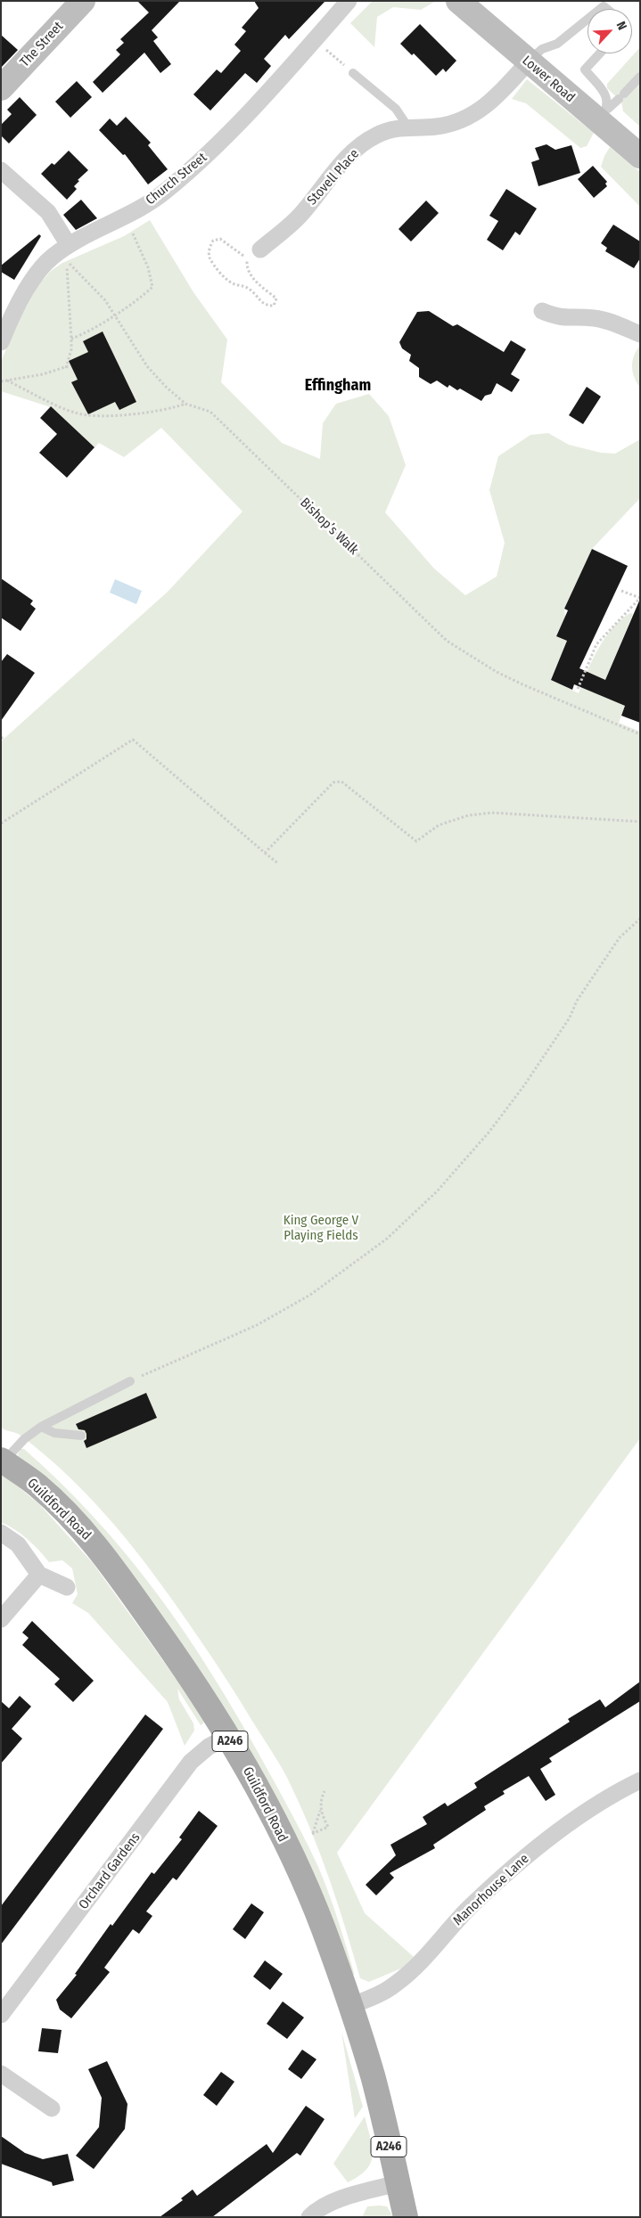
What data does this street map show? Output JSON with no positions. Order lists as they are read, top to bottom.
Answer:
{
  "streets": {
    "main road": ["Guildford Road", "A246"],
    "street": [
      "The Street",
      "Lower Road",
      "Stovell Place",
      "Church Street",
      "Orchard Gardens",
      "Manorhouse Lane"
    ],
    "path": ["Bishop’s Walk"]
  },
  "crossings": [
    ["Lower Road", "Stovell Place"],
    ["Church Street", "Bishop’s Walk"],
    ["Guildford Road", "Orchard Gardens"],
    ["Guildford Road", "Manorhouse Lane"]
  ],
  "districts": ["Effingham"],
  "parks": ["King George V Playing Fields"],
  "north": "top right"
}
